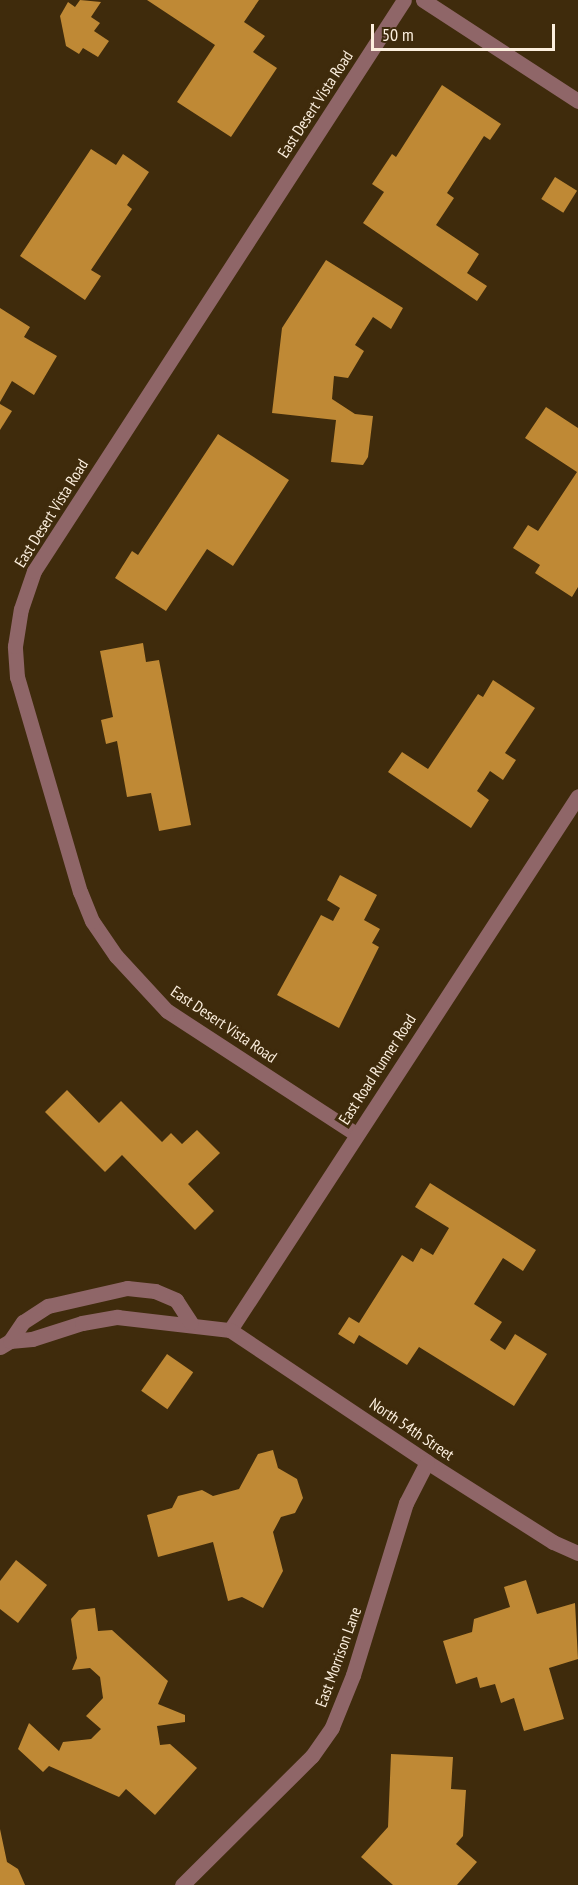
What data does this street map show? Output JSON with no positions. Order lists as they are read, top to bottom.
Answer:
{
  "streets": {
    "street": [
      "East Desert Vista Road",
      "East Road Runner Road",
      "North 54th Street",
      "East Morrison Lane"
    ]
  },
  "crossings": [
    ["East Desert Vista Road", "East Road Runner Road"],
    ["East Road Runner Road", "North 54th Street"],
    ["North 54th Street", "East Morrison Lane"]
  ],
  "scale_bar": "50 m"
}
